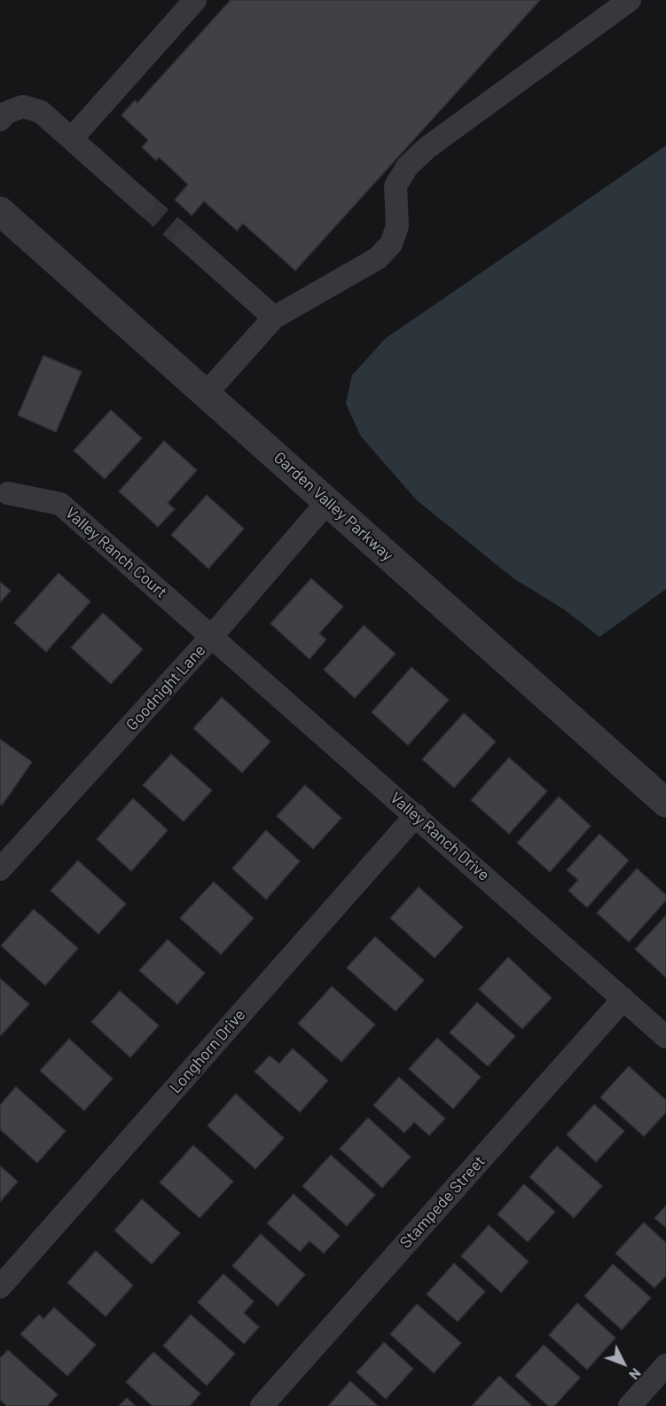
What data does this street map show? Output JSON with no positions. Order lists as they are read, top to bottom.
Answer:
{
  "streets": {
    "street": [
      "Garden Valley Parkway",
      "Valley Ranch Court",
      "Goodnight Lane",
      "Valley Ranch Drive",
      "Longhorn Drive",
      "Stampede Street"
    ]
  },
  "crossings": [
    ["Garden Valley Parkway", "Goodnight Lane"],
    ["Valley Ranch Court", "Goodnight Lane"],
    ["Valley Ranch Court", "Valley Ranch Drive"],
    ["Goodnight Lane", "Valley Ranch Drive"],
    ["Valley Ranch Drive", "Longhorn Drive"],
    ["Valley Ranch Drive", "Stampede Street"]
  ],
  "north": "bottom right"
}
